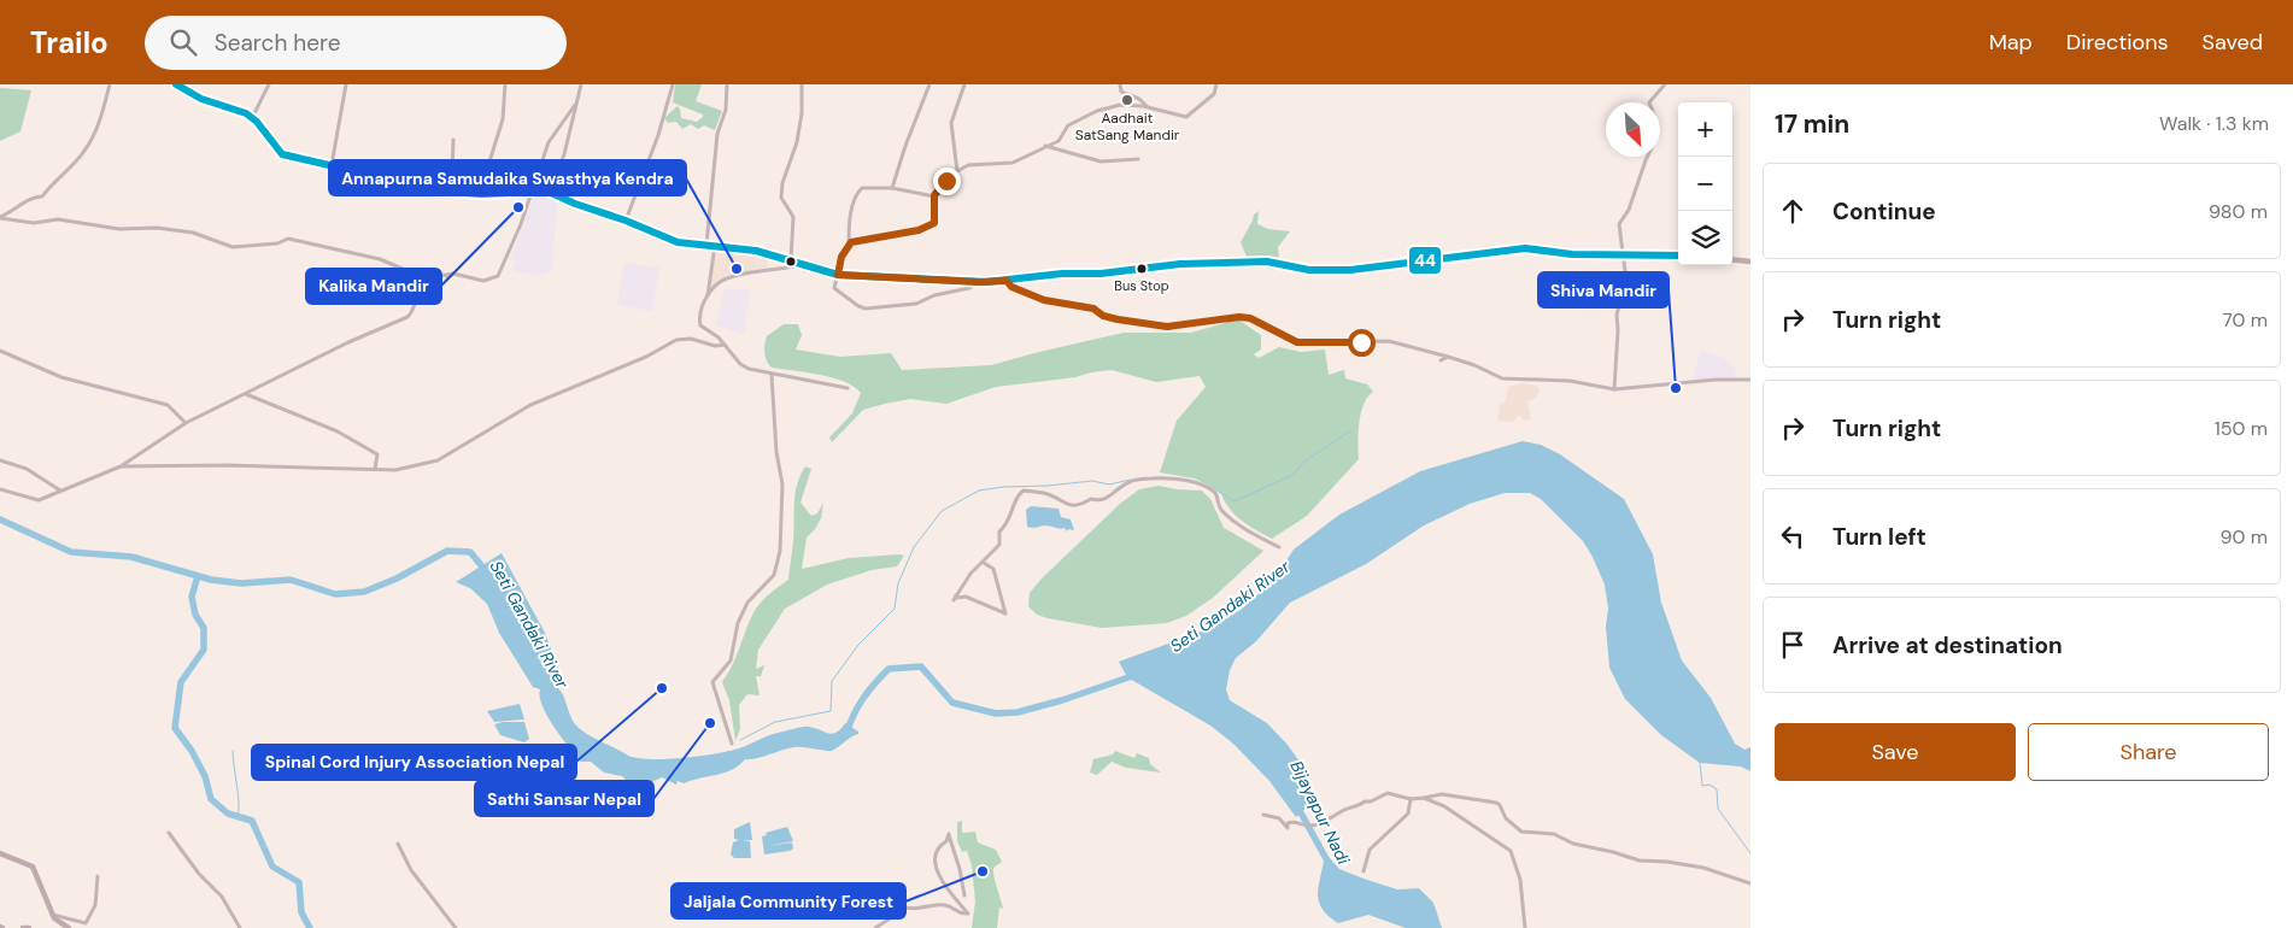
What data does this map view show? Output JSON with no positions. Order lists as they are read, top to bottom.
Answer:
{
  "water": ["Seti Gandaki River", "Bijayapur Nadi"],
  "places": [
    "Aadhait SatSang Mandir",
    "Kalika Mandir",
    "Annapurna Samudaika Swasthya Kendra",
    "Bus Stop",
    "Shiva Mandir",
    "Spinal Cord Injury Association Nepal",
    "Sathi Sansar Nepal",
    "Jaljala Community Forest"
  ],
  "lines": ["transit line 44"],
  "north": "bottom right",
  "page": {
    "header": "Trailo",
    "search": "Search here",
    "nav": ["Map", "Directions", "Saved"],
    "heading": ["17 min", "Walk · 1.3 km"],
    "map_buttons": ["+", "−"],
    "list": [
      ["Continue", "980 m"],
      ["Turn right", "70 m"],
      ["Turn right", "150 m"],
      ["Turn left", "90 m"],
      "Arrive at destination"
    ],
    "buttons": ["Save", "Share"]
  }
}
